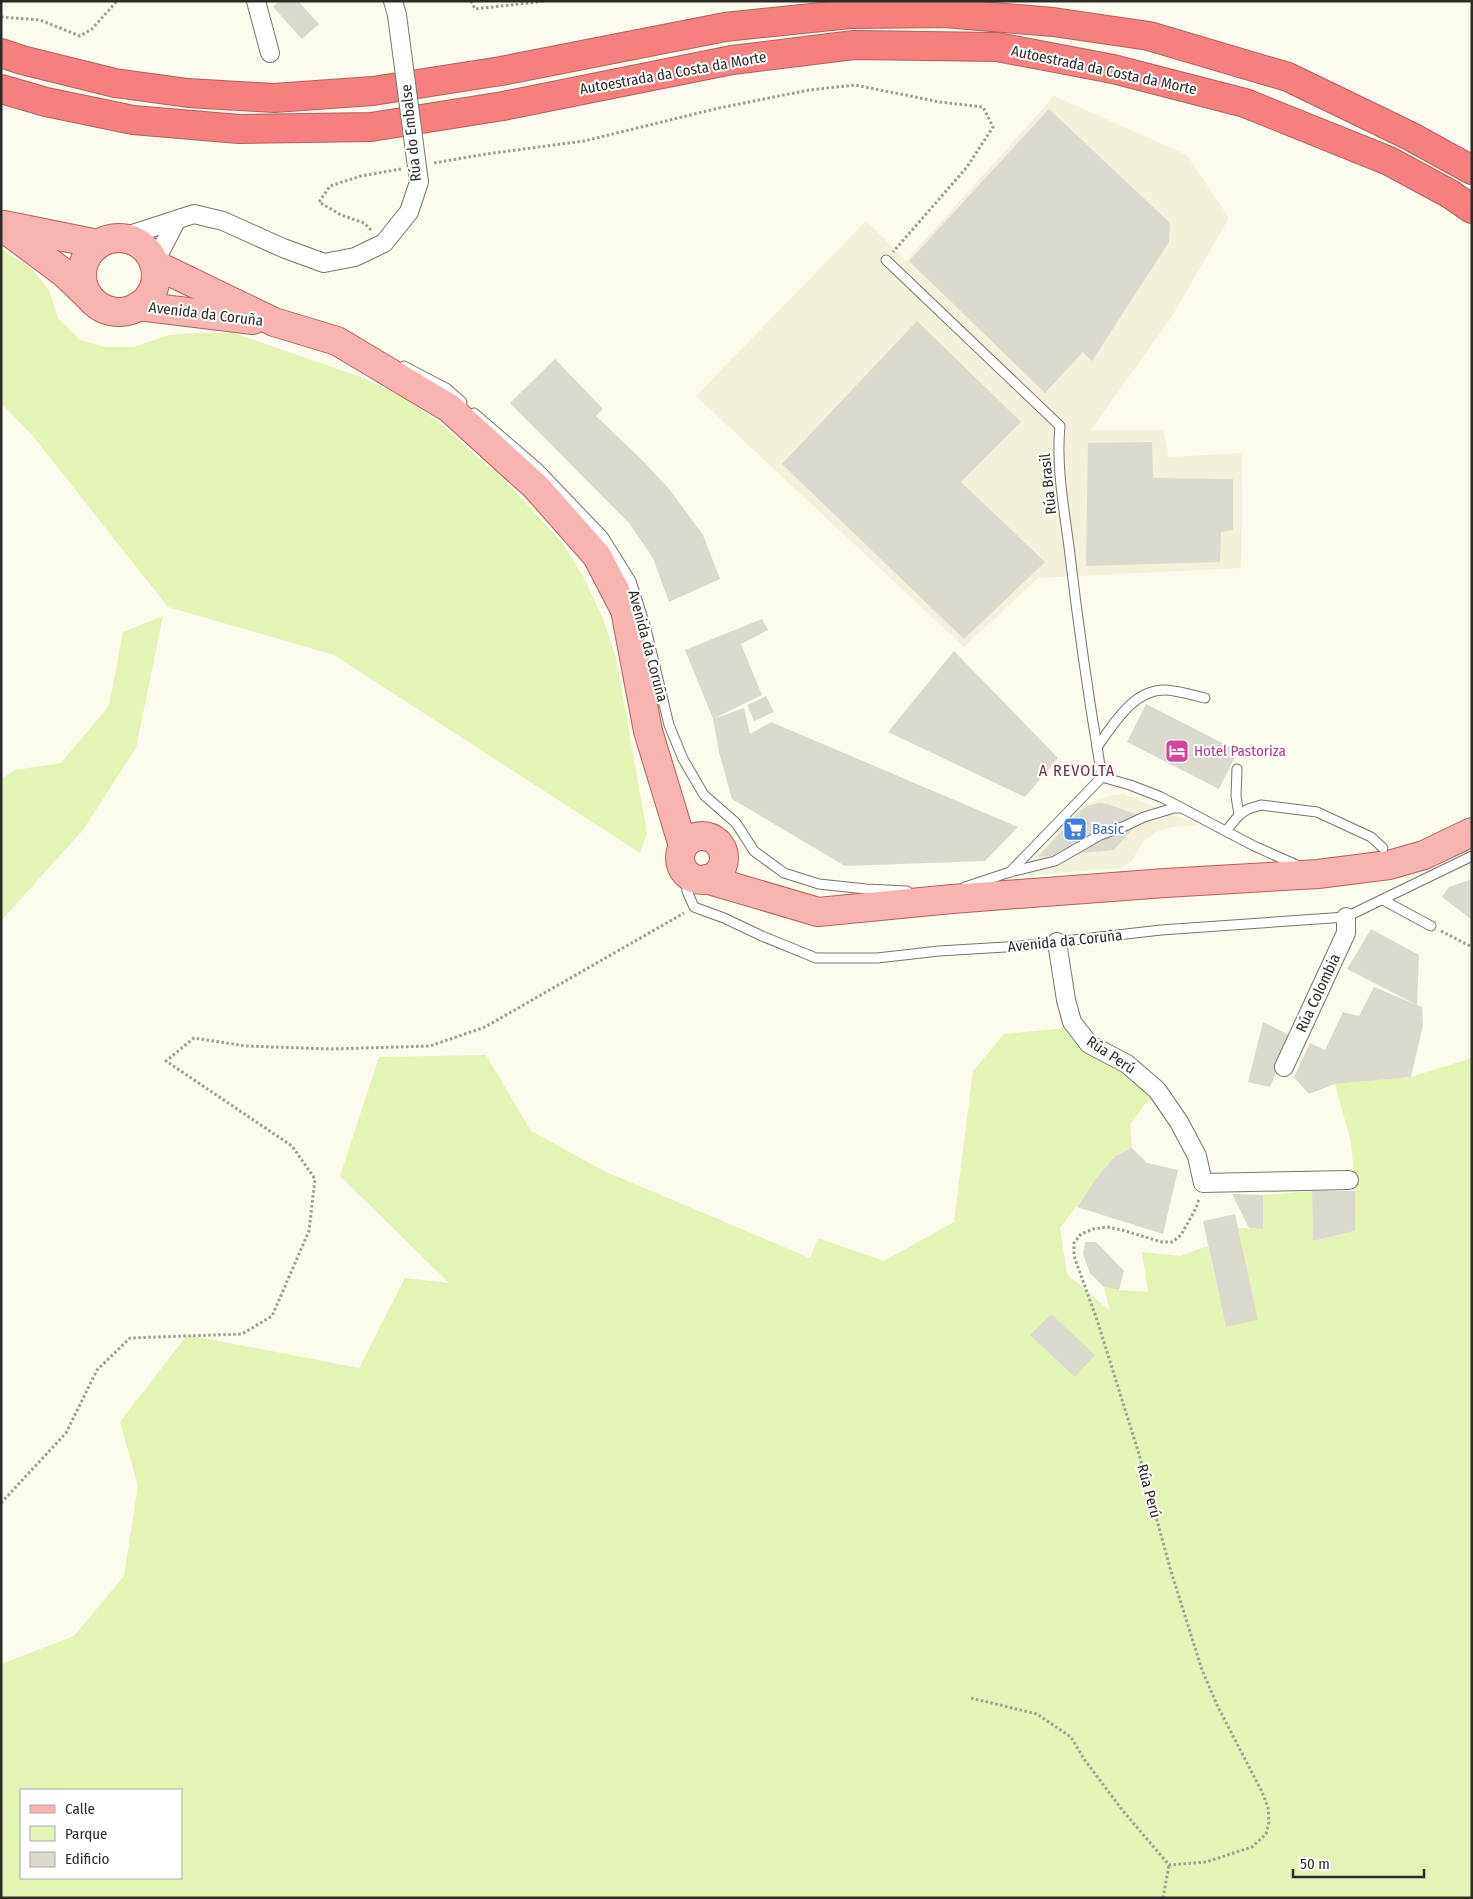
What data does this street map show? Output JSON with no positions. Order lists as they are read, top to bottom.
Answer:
{
  "streets": {
    "highway": ["Autoestrada da Costa da Morte"],
    "main road": ["Avenida da Coruña"],
    "street": ["Rúa do Embalse", "Rúa Colombia", "Rúa Perú"],
    "lane": ["Rúa Brasil"]
  },
  "crossings": [
    ["Rúa do Embalse", "Avenida da Coruña"],
    ["Avenida da Coruña", "Rúa Colombia"],
    ["Avenida da Coruña", "Rúa Perú"]
  ],
  "districts": ["A REVOLTA"],
  "places": {
    "hotel": ["Hotel Pastoriza"],
    "supermarket": ["Basic"]
  },
  "legend": ["Calle", "Parque", "Edificio"],
  "scale_bar": "50 m"
}
